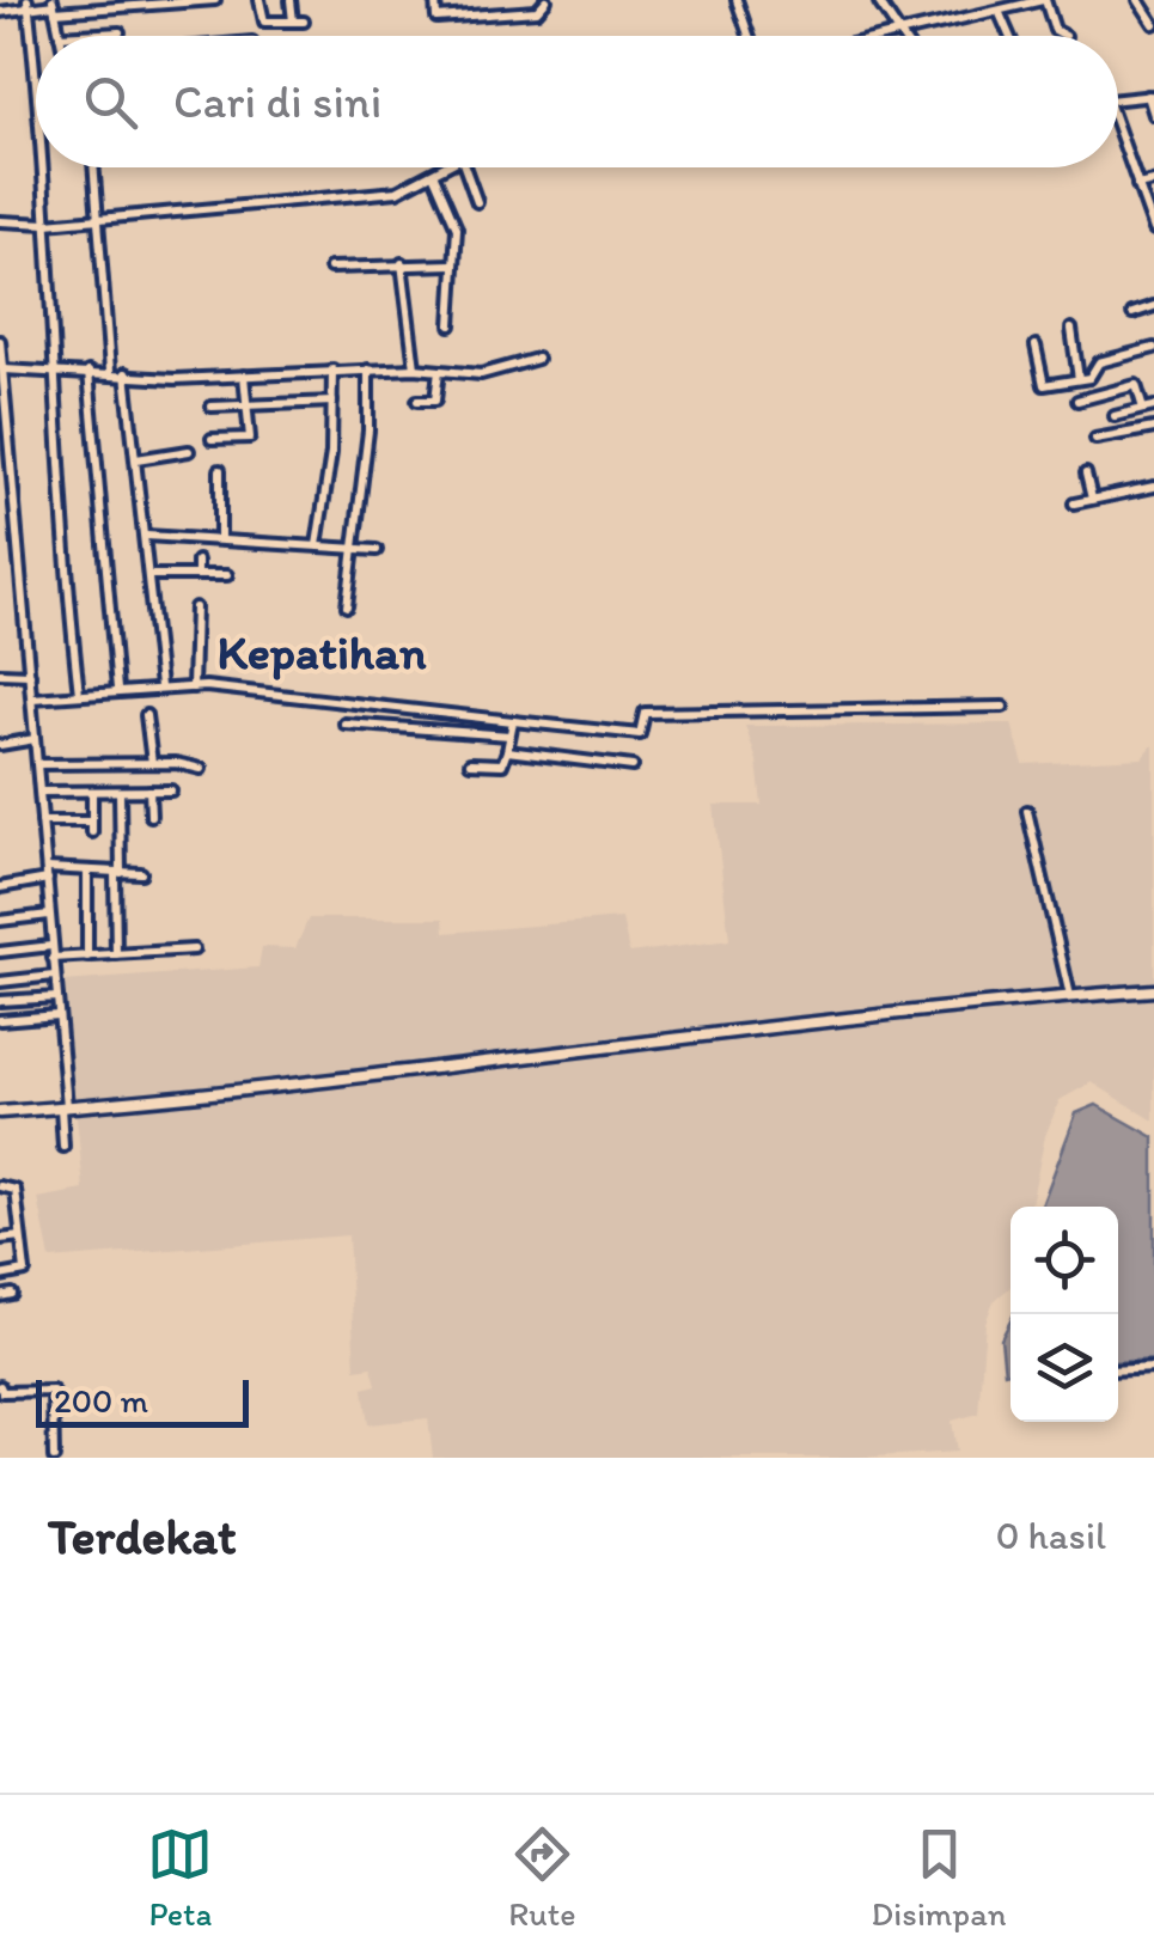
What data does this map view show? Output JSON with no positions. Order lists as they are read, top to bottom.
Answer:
{
  "districts": ["Kepatihan"],
  "scale_bar": "200 m",
  "page": {
    "search": "Cari di sini",
    "scale": "200 m",
    "heading": ["Terdekat", "0 hasil"],
    "nav": ["Peta", "Rute", "Disimpan"]
  }
}
